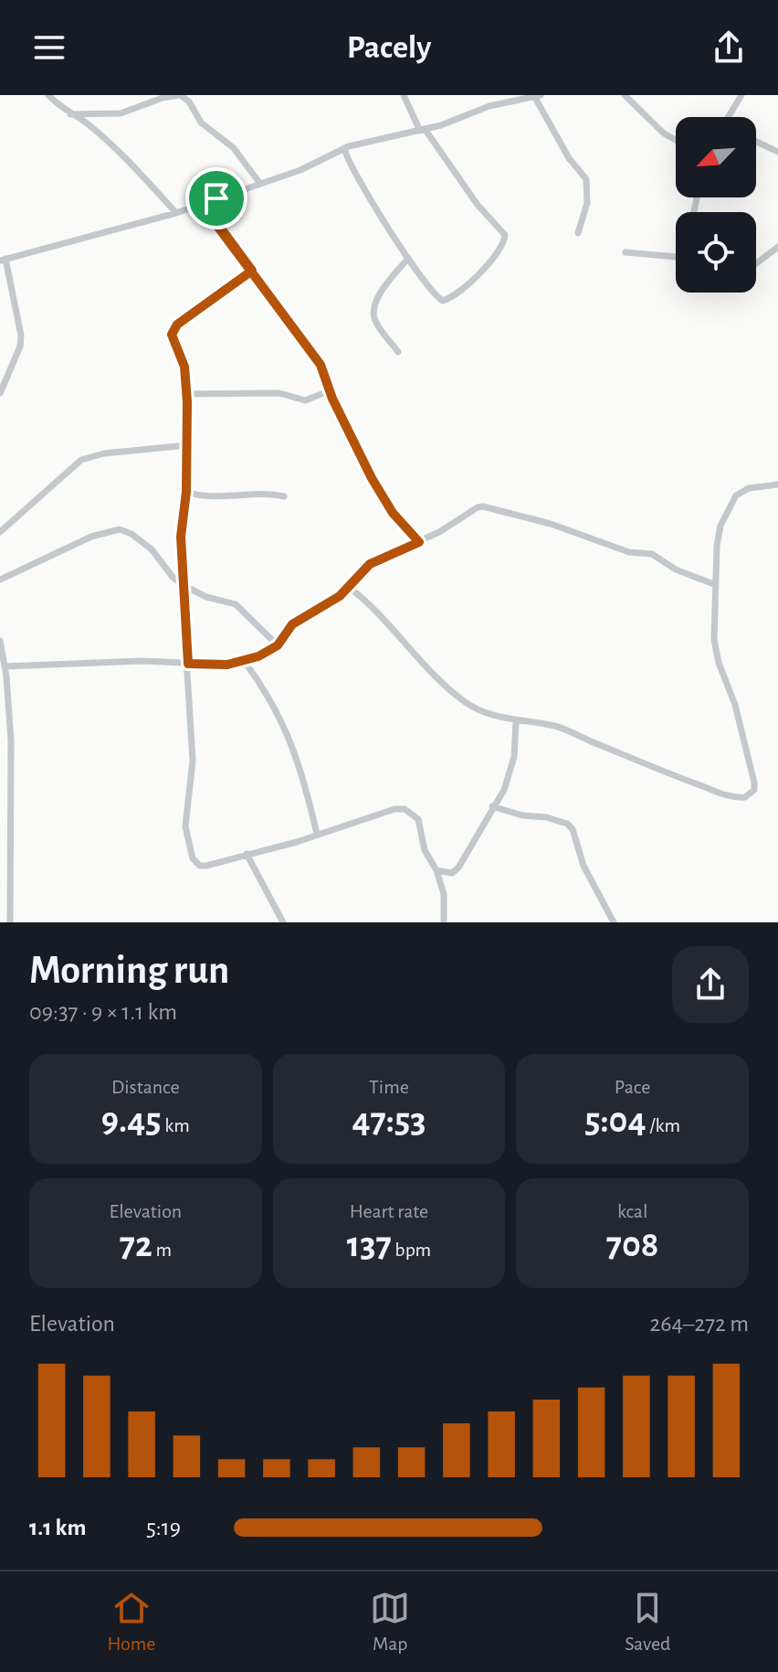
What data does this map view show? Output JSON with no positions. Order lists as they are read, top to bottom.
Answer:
{
  "north": "bottom left",
  "page": {
    "header": "Pacely",
    "heading": ["Morning run", "09:37 · 9 × 1.1 km"],
    "stats": [
      ["Distance", "9.45 km"],
      ["Time", "47:53"],
      ["Pace", "5:04 /km"],
      ["Elevation", "72 m"],
      ["Heart rate", "137 bpm"],
      ["kcal", "708"]
    ],
    "chart": ["Elevation", "264–272 m"],
    "list": [
      {
        "name": "1.1 km",
        "note": "5:19"
      }
    ],
    "tabs": ["Home", "Map", "Saved"]
  }
}
